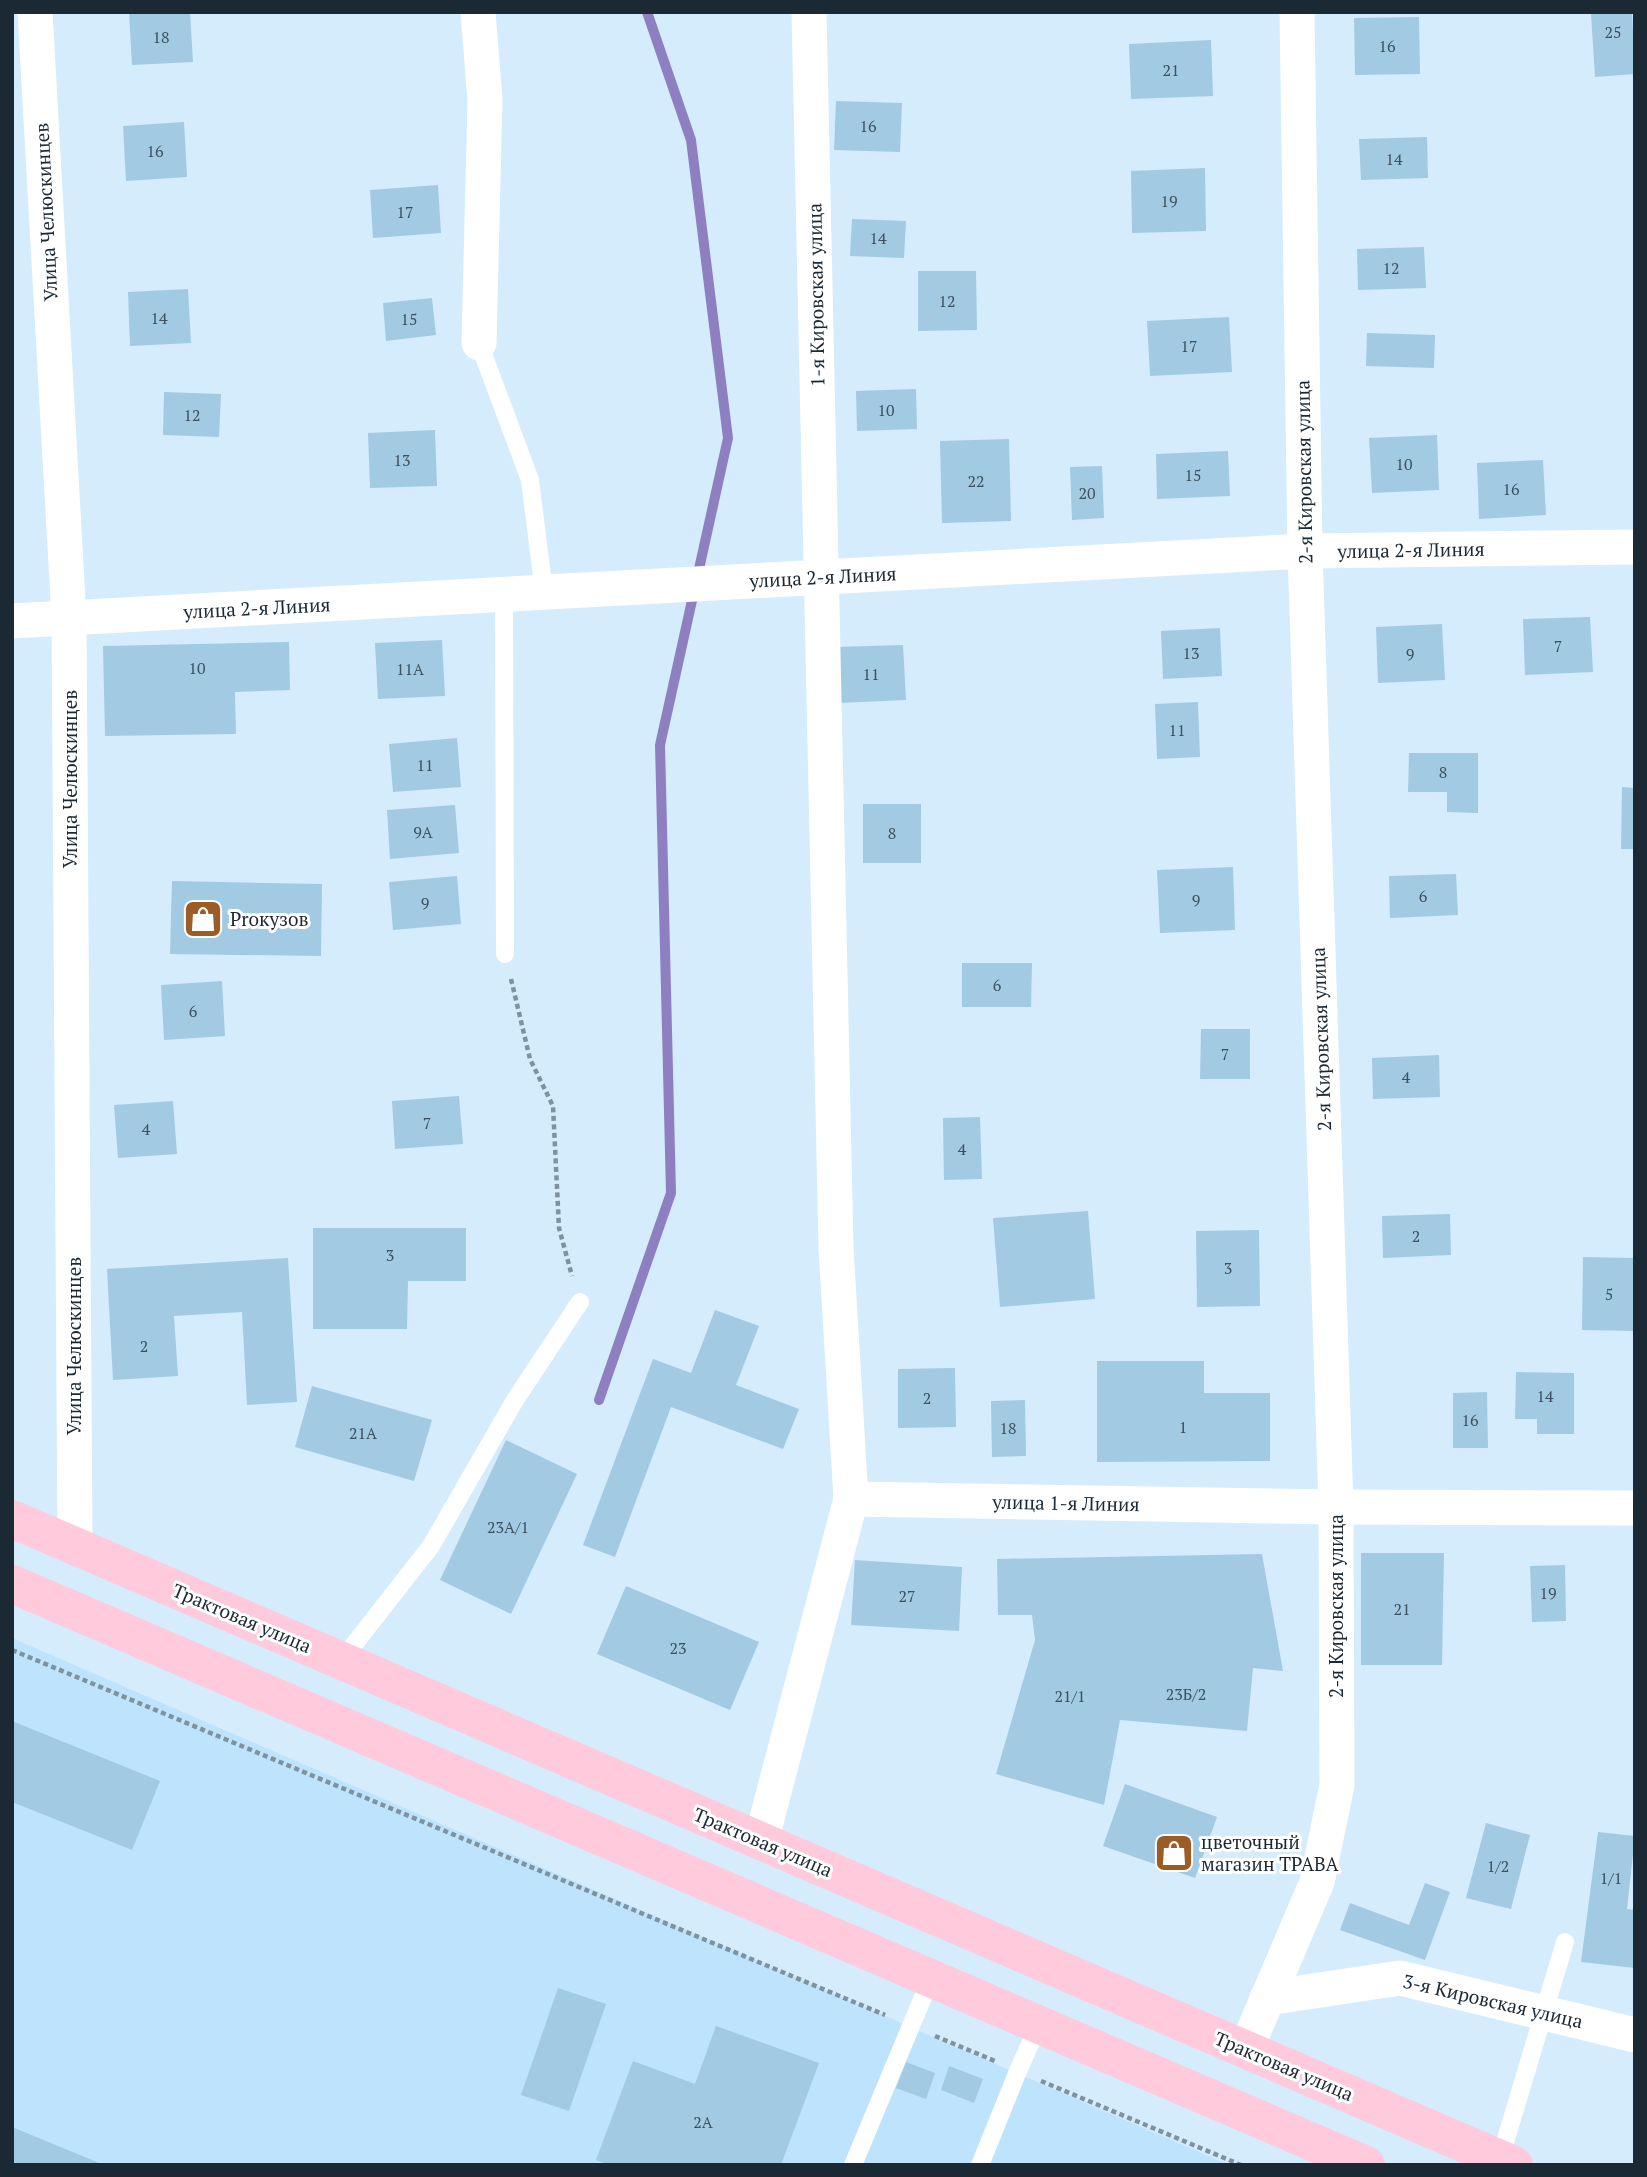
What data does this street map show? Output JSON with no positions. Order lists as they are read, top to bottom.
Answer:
{
  "streets": {
    "main road": ["Трактовая улица"],
    "street": [
      "Улица Челюскинцев",
      "1-я Кировская улица",
      "2-я Кировская улица",
      "улица 2-я Линия",
      "улица 1-я Линия",
      "3-я Кировская улица"
    ]
  },
  "crossings": [
    ["Улица Челюскинцев", "улица 2-я Линия"],
    ["Улица Челюскинцев", "Трактовая улица"],
    ["1-я Кировская улица", "улица 2-я Линия"],
    ["1-я Кировская улица", "улица 1-я Линия"],
    ["2-я Кировская улица", "улица 2-я Линия"],
    ["2-я Кировская улица", "улица 1-я Линия"],
    ["2-я Кировская улица", "Трактовая улица"],
    ["2-я Кировская улица", "3-я Кировская улица"]
  ],
  "places": {
    "shop": ["Proкузов", "цветочный магазин ТРАВА"]
  },
  "house_numbers": [
    "25",
    "18",
    "16",
    "21",
    "16",
    "16",
    "14",
    "19",
    "17",
    "14",
    "12",
    "12",
    "14",
    "15",
    "17",
    "10",
    "12",
    "13",
    "10",
    "15",
    "22",
    "16",
    "20",
    "7",
    "13",
    "9",
    "10",
    "11А",
    "11",
    "11",
    "11",
    "8",
    "9А",
    "8",
    "6",
    "9",
    "9",
    "6",
    "6",
    "7",
    "4",
    "7",
    "4",
    "4",
    "2",
    "3",
    "3",
    "5",
    "2",
    "14",
    "2",
    "16",
    "1",
    "18",
    "21А",
    "23А/1",
    "19",
    "27",
    "21",
    "23",
    "23Б/2",
    "21/1",
    "1/2",
    "1/1",
    "2А"
  ]
}
